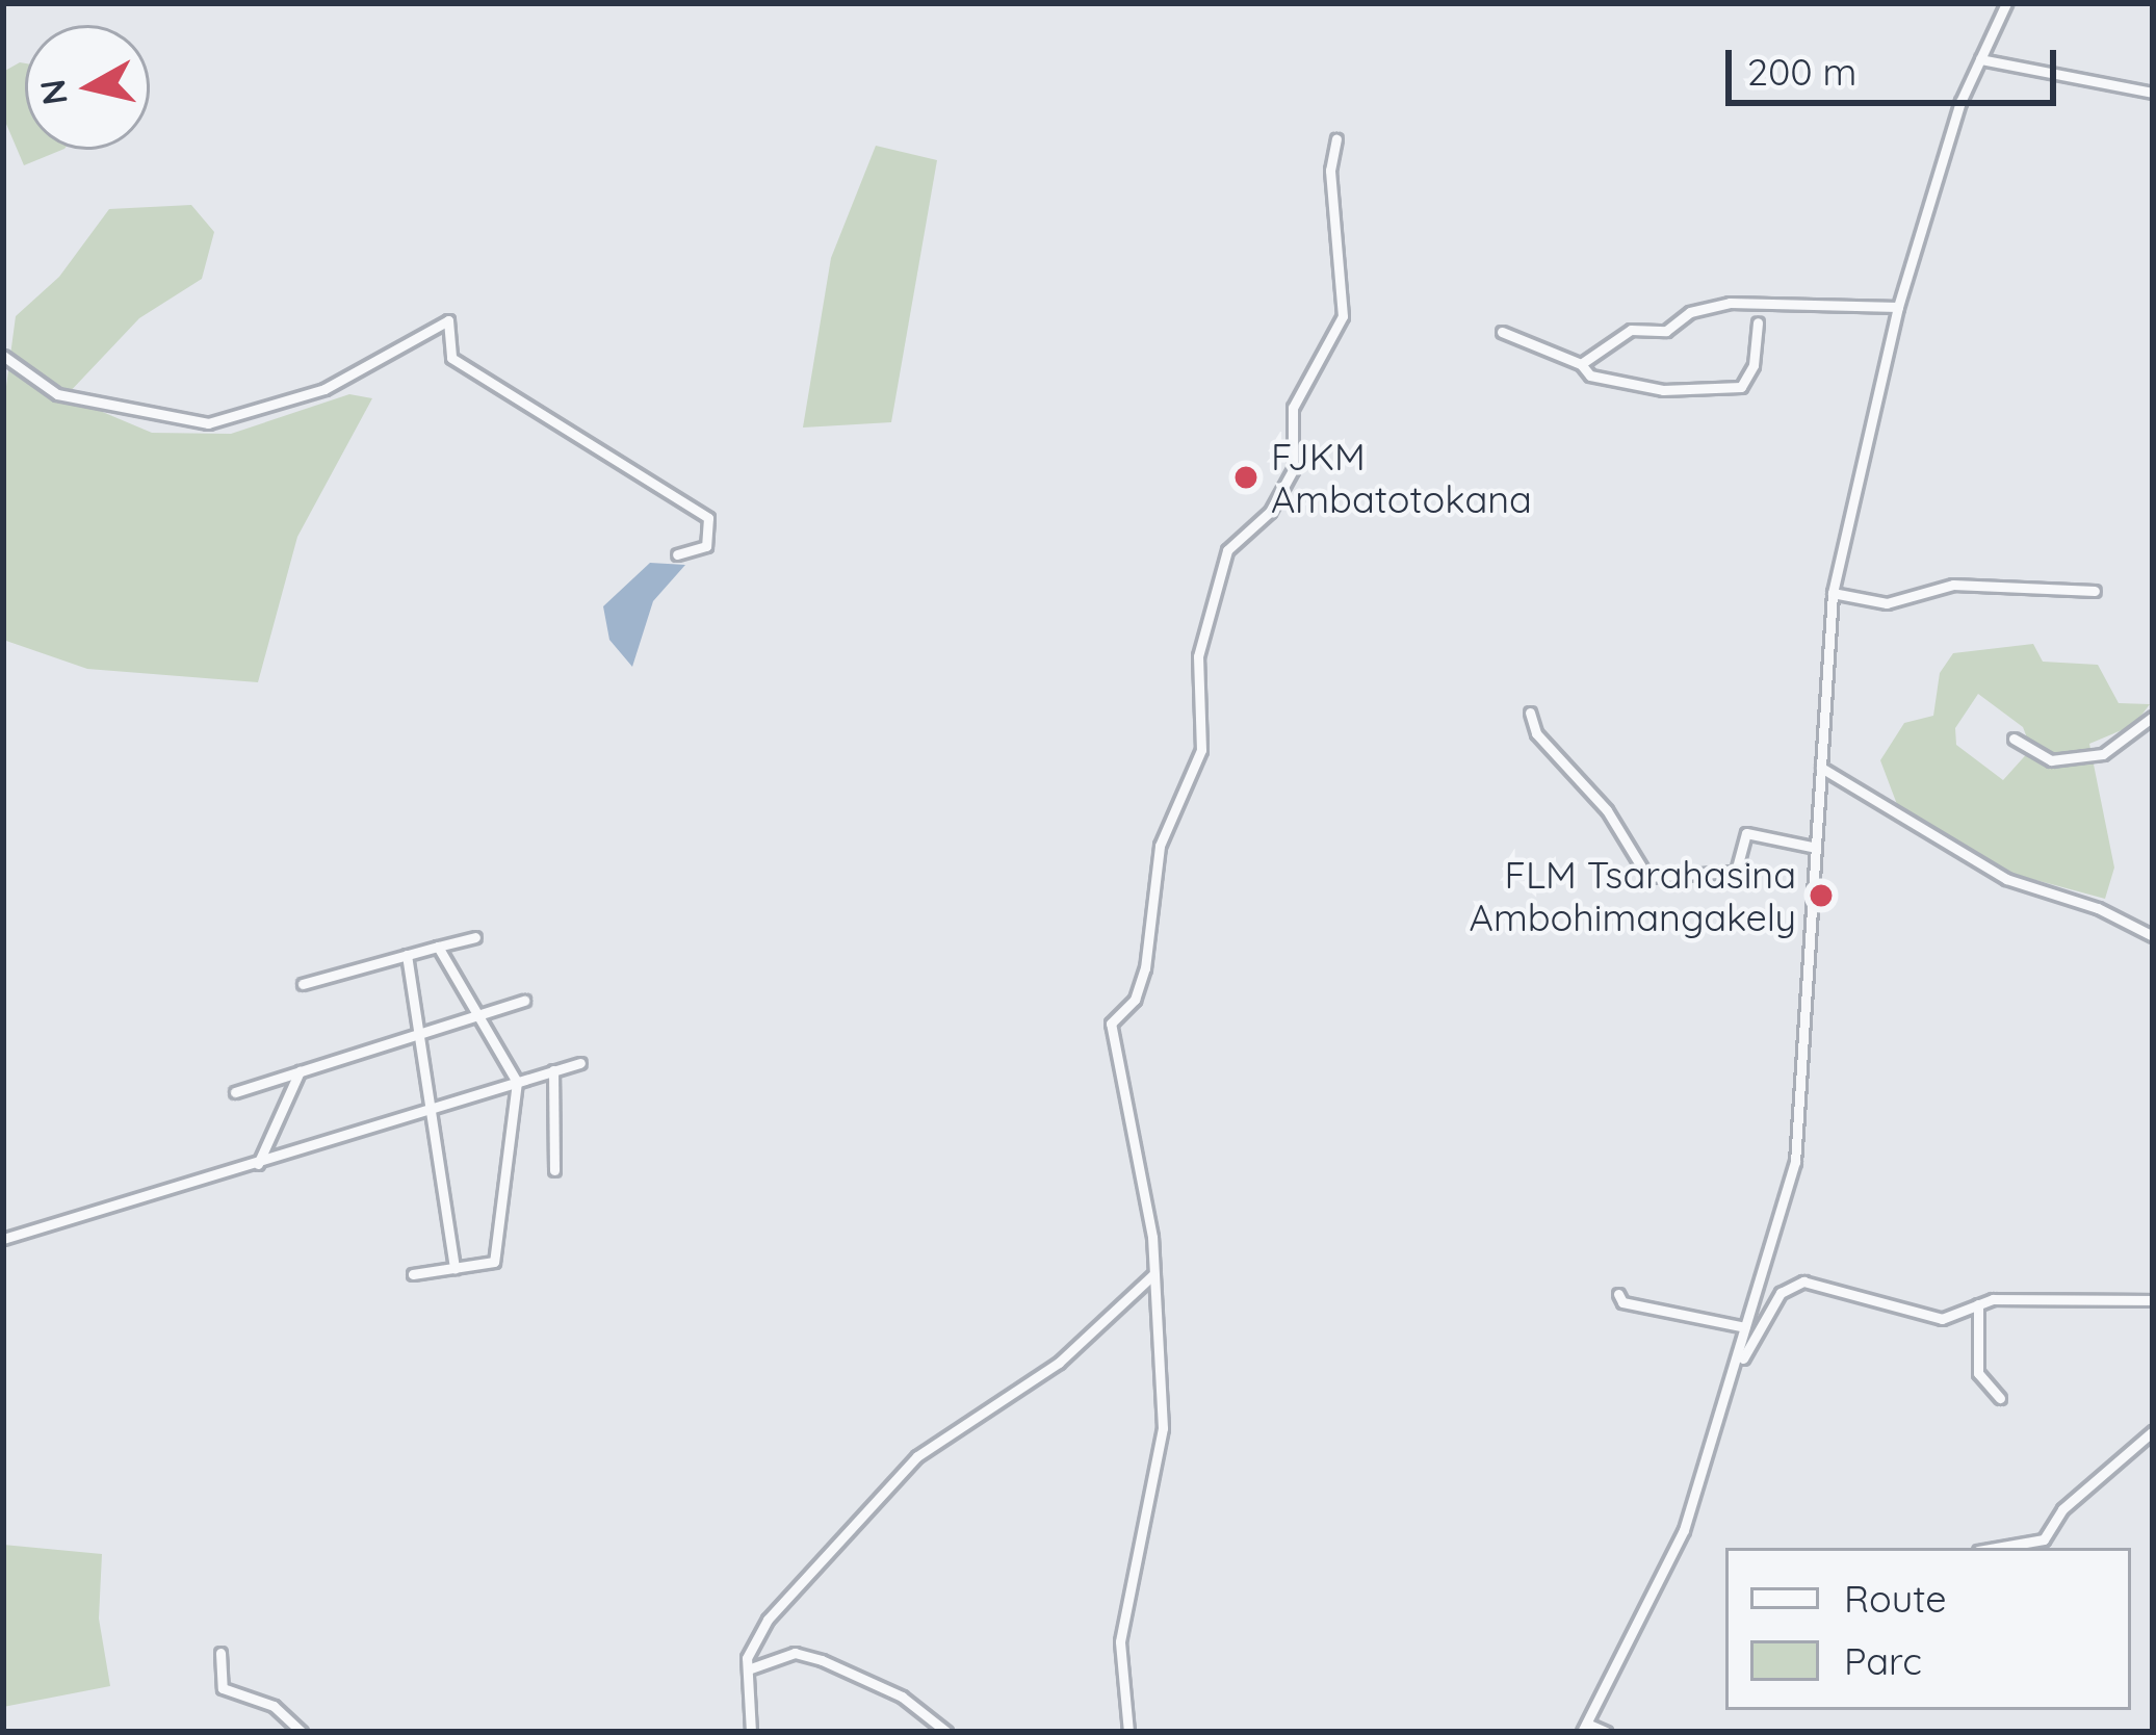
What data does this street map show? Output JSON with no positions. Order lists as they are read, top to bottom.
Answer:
{
  "places": ["FJKM Ambatotokana", "FLM Tsarahasina Ambohimangakely"],
  "legend": ["Route", "Parc"],
  "scale_bar": "200 m",
  "north": "left"
}
